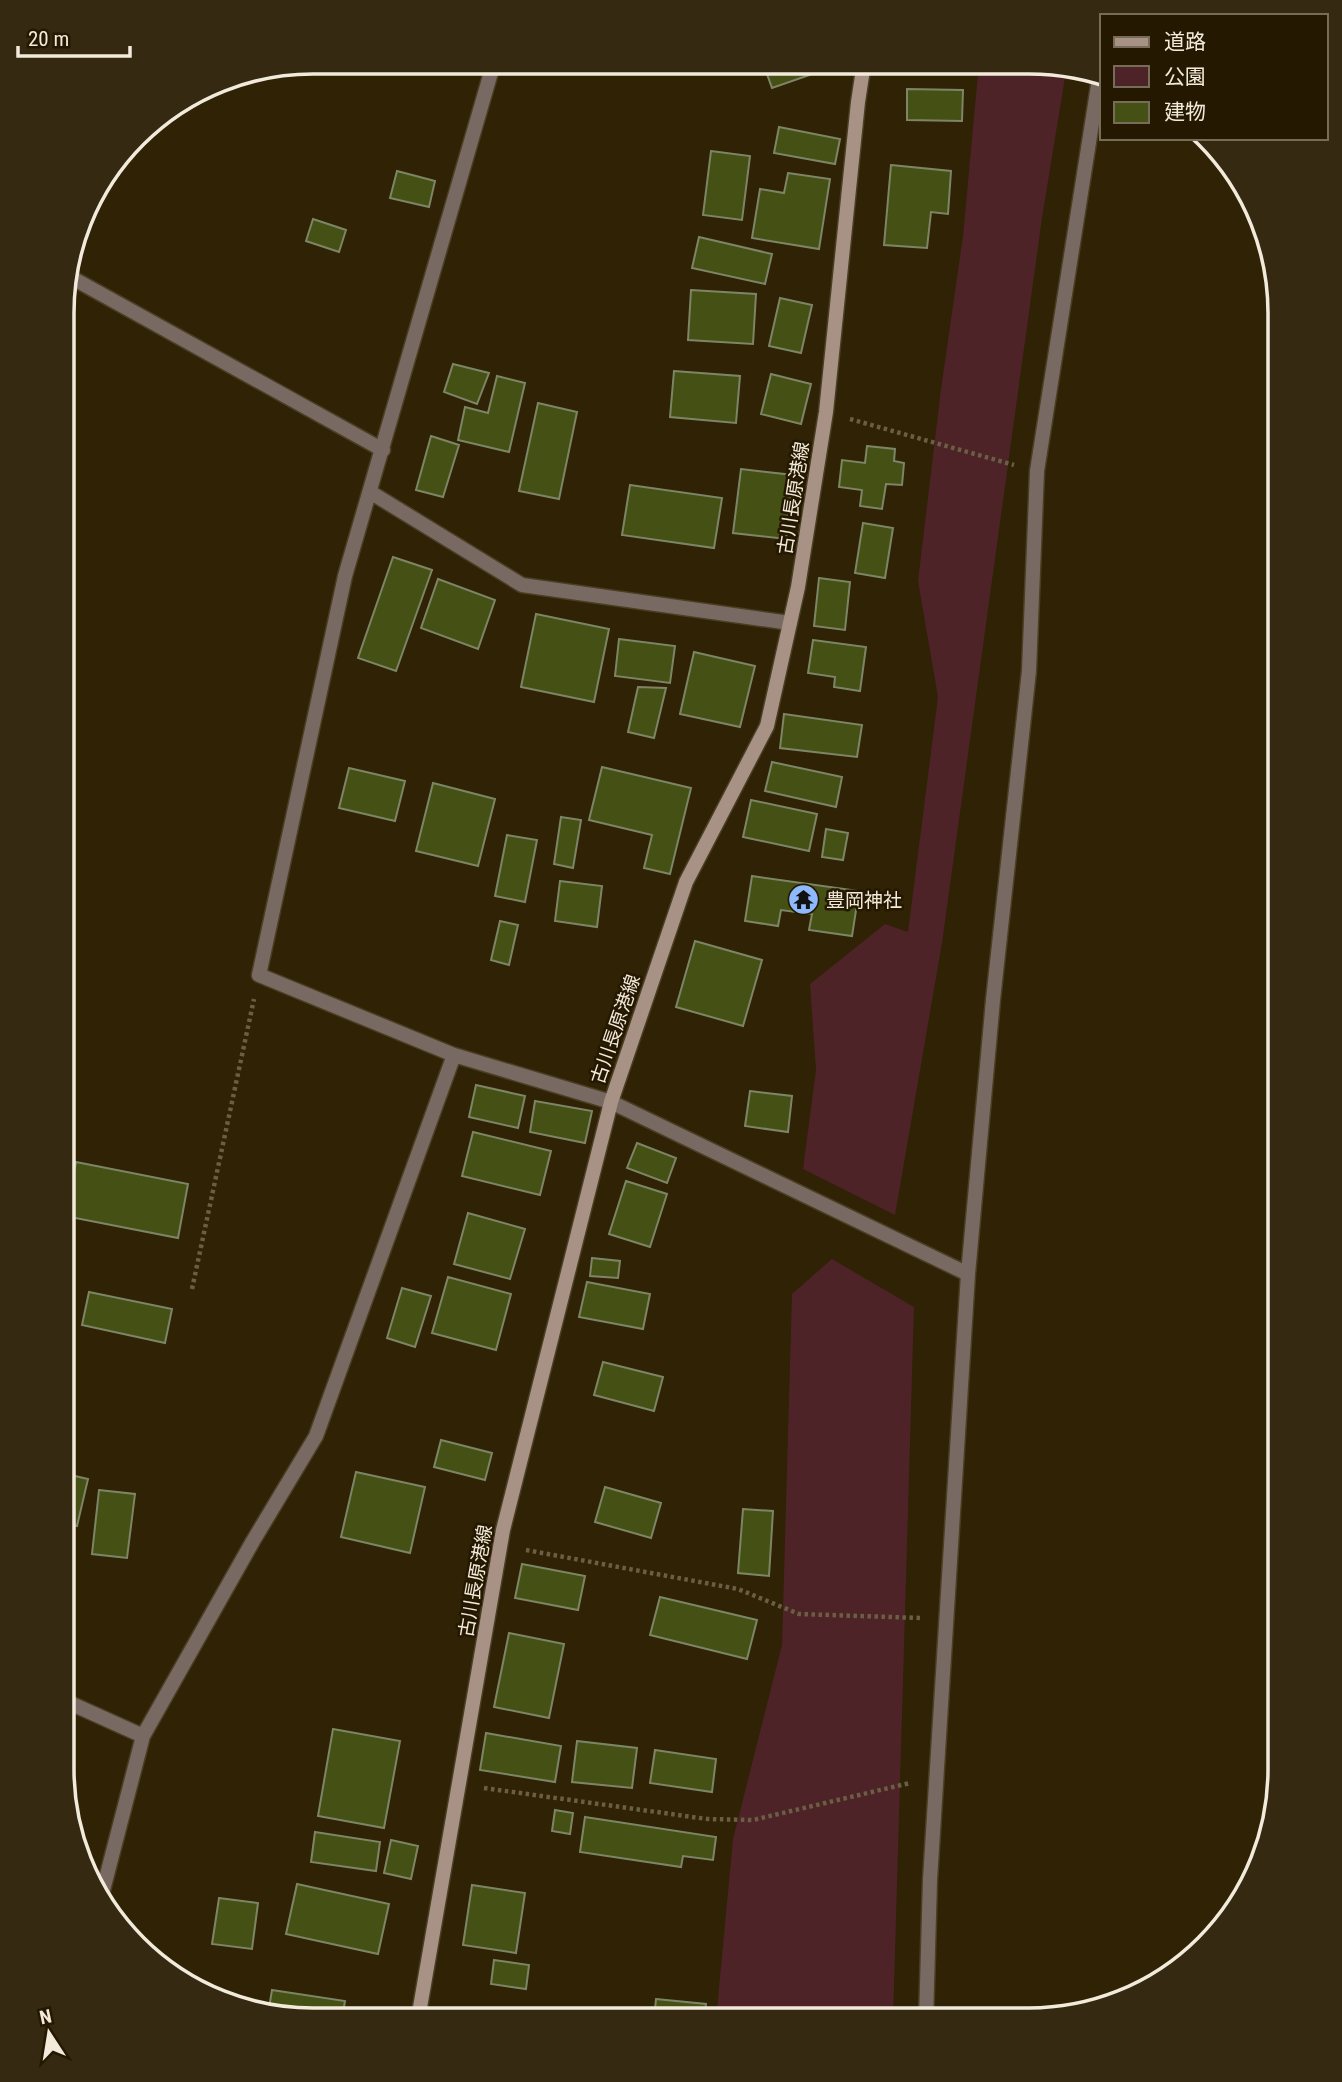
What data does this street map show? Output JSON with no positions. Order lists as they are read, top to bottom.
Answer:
{
  "streets": {
    "main road": ["古川長原港線"]
  },
  "places": {
    "temple": ["豊岡神社"]
  },
  "legend": ["道路", "公園", "建物"],
  "scale_bar": "20 m",
  "north": "top"
}
